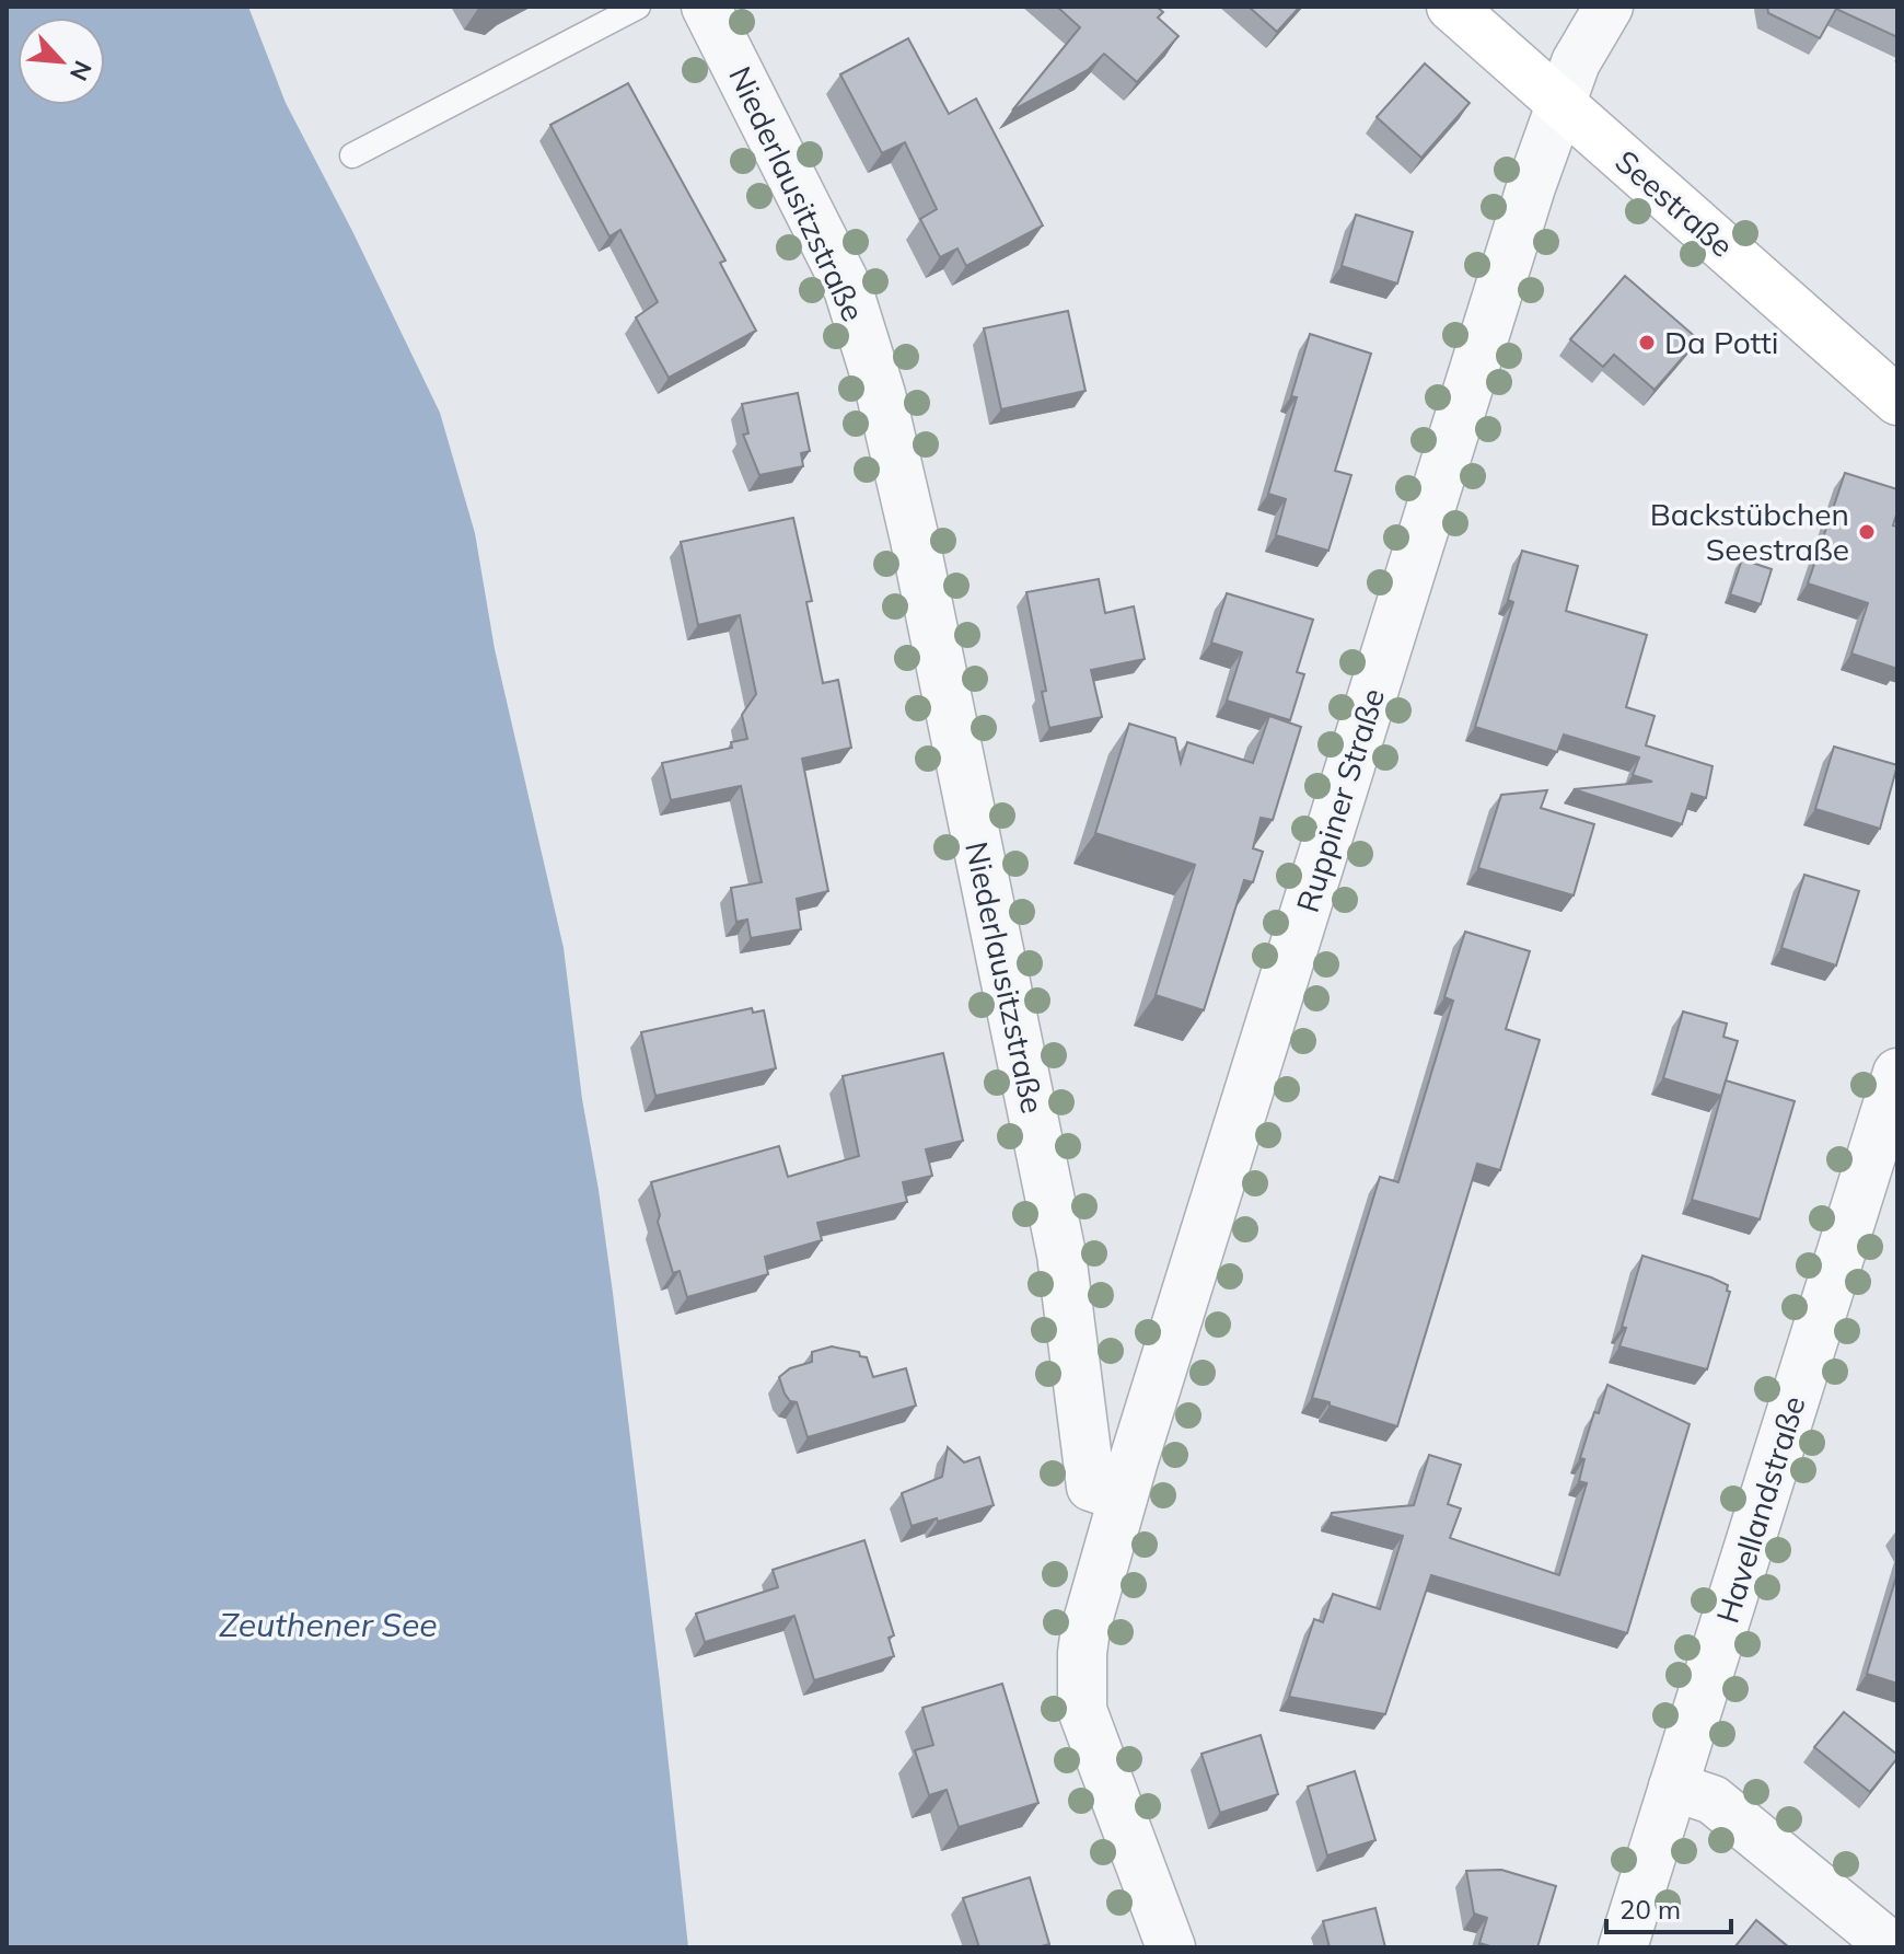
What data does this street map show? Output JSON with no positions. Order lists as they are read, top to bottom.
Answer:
{
  "streets": {
    "main road": ["Seestraße"],
    "street": ["Niederlausitzstraße", "Ruppiner Straße", "Havellandstraße"]
  },
  "crossings": [
    ["Niederlausitzstraße", "Ruppiner Straße"],
    ["Seestraße", "Ruppiner Straße"]
  ],
  "water": ["Zeuthener See"],
  "places": ["Da Potti", "Backstübchen Seestraße"],
  "scale_bar": "20 m",
  "north": "bottom right"
}
